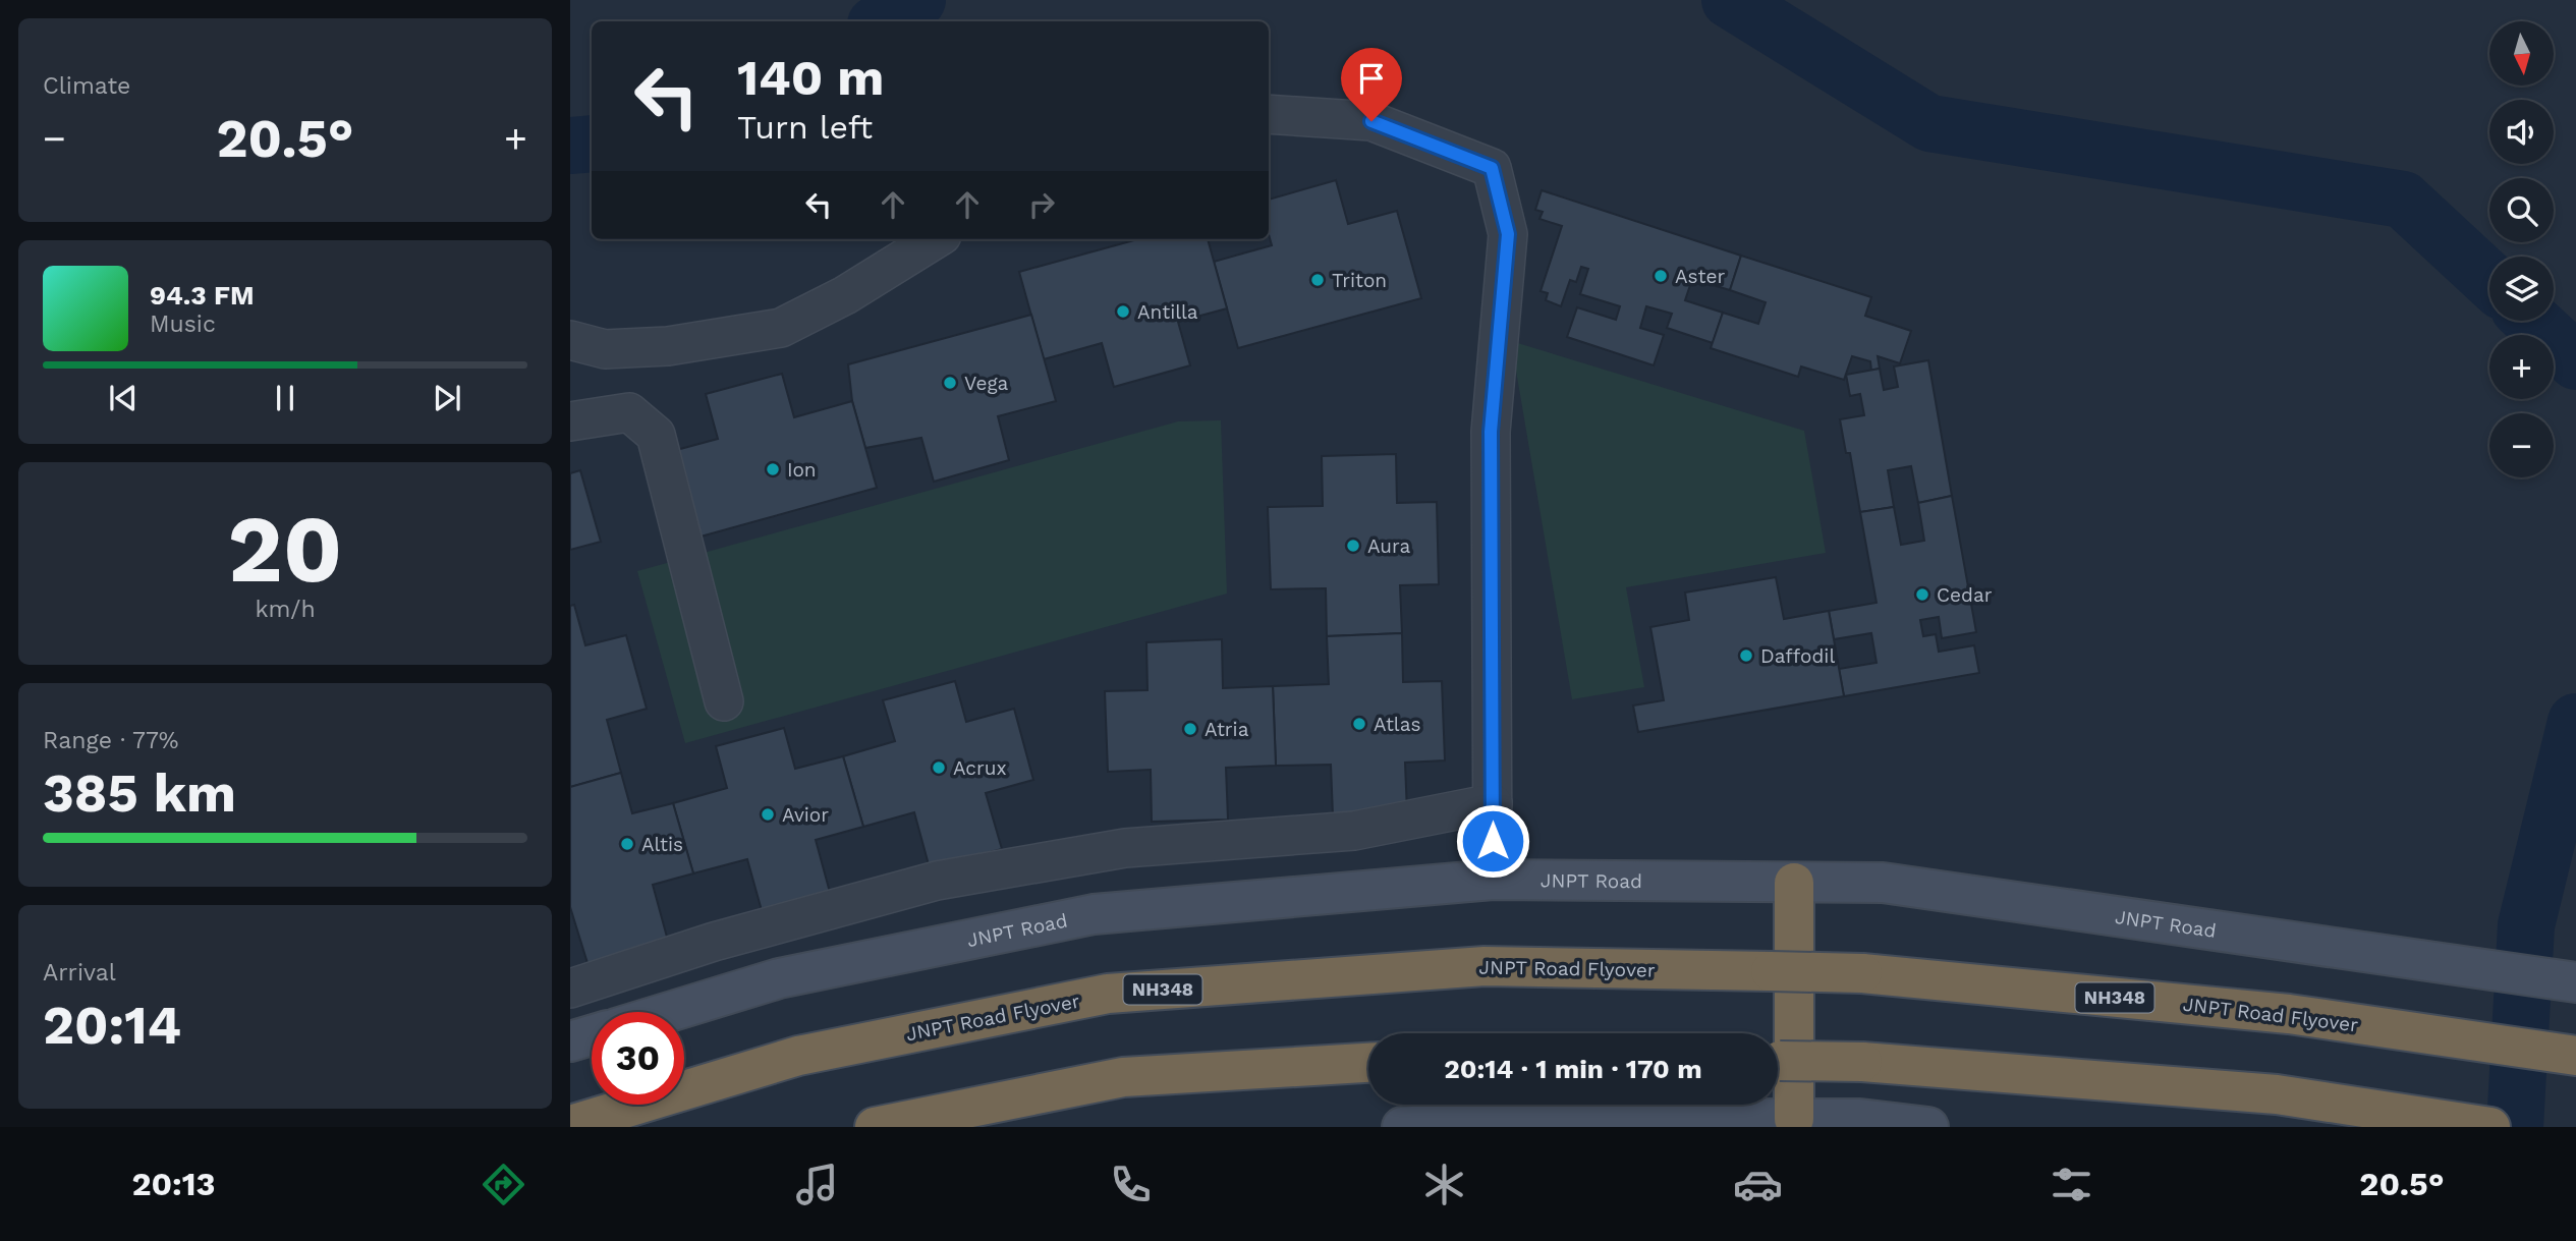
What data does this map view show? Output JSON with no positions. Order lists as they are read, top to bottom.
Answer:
{
  "streets": {
    "highway": ["JNPT Road Flyover", "NH348"],
    "street": ["JNPT Road"]
  },
  "places": [
    "Aster",
    "Triton",
    "Antilla",
    "Vega",
    "Ion",
    "Aura",
    "Cedar",
    "Daffodil",
    "Atlas",
    "Atria",
    "Acrux",
    "Avior",
    "Altis"
  ],
  "north": "bottom",
  "page": {
    "tile": [
      "Climate",
      ["20", "km/h"],
      ["Range · 77%", "385 km"],
      ["Arrival", "20:14"]
    ],
    "map_buttons": ["+", "−"],
    "turn": ["140 m", "Turn left"],
    "heat": ["−", "20.5°", "+"],
    "song": ["94.3 FM", "Music"],
    "limit": "30",
    "trip": "20:14 · 1 min · 170 m",
    "tabs": ["20:13", "20.5°"]
  }
}
